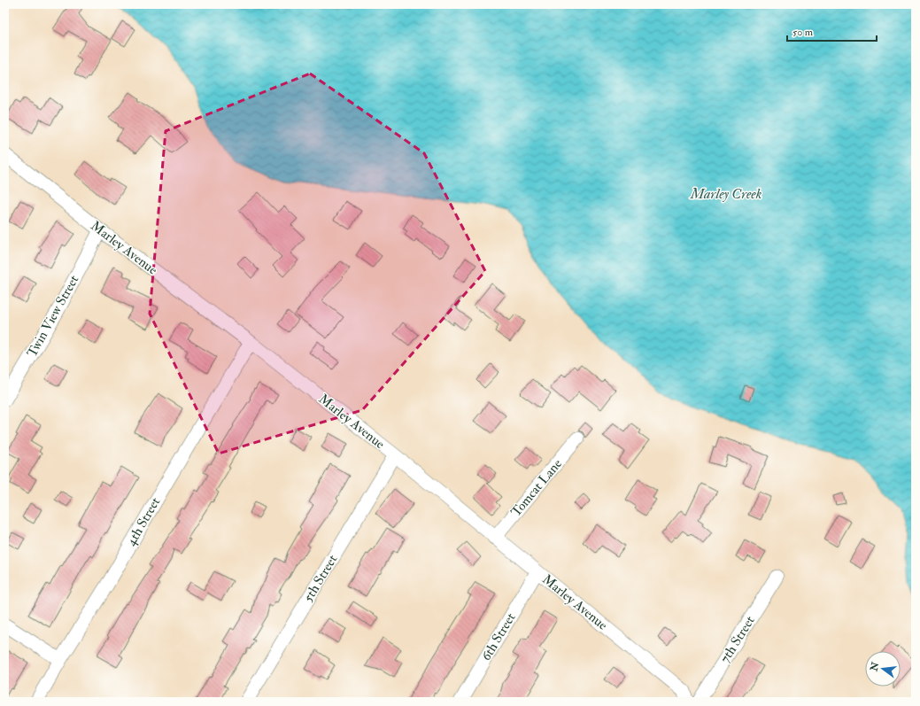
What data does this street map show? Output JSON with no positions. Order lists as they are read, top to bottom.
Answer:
{
  "streets": {
    "street": [
      "Marley Avenue",
      "Twin View Street",
      "Tomcat Lane",
      "4th Street",
      "5th Street",
      "6th Street",
      "7th Street"
    ]
  },
  "crossings": [
    ["Marley Avenue", "Twin View Street"],
    ["Marley Avenue", "Tomcat Lane"],
    ["Marley Avenue", "4th Street"],
    ["Marley Avenue", "5th Street"],
    ["Marley Avenue", "6th Street"]
  ],
  "water": ["Marley Creek"],
  "scale_bar": "50 m",
  "north": "left"
}
